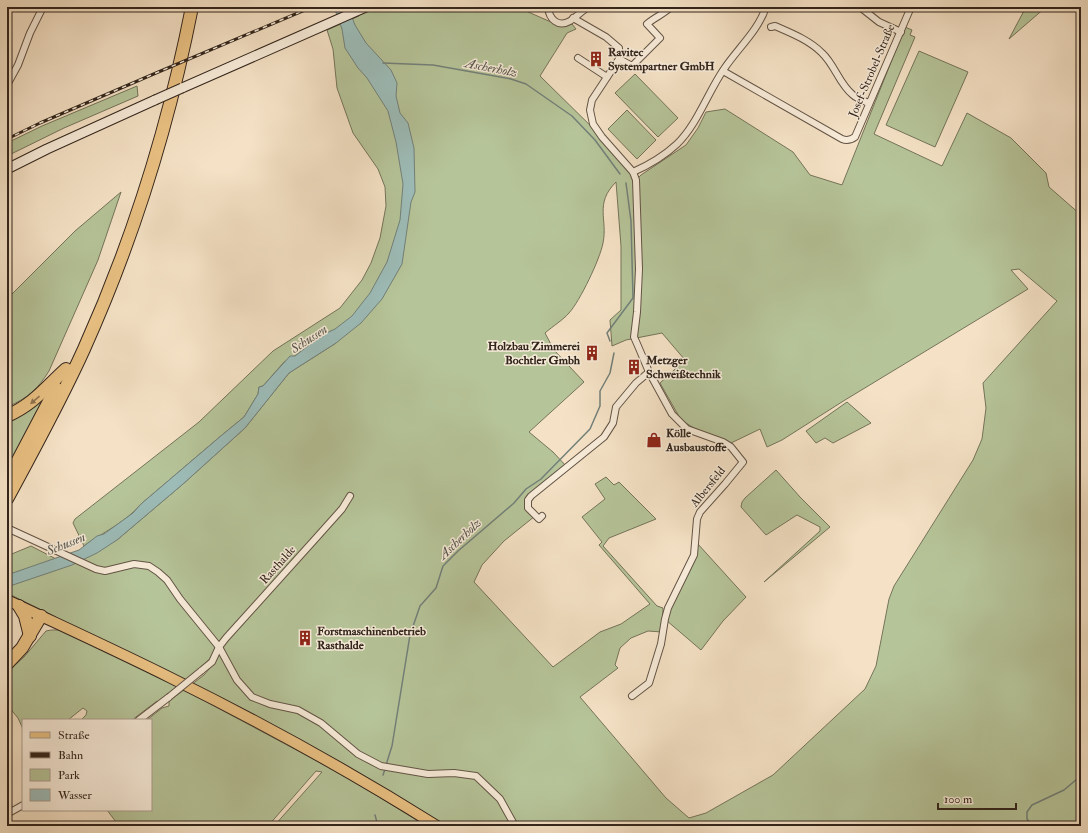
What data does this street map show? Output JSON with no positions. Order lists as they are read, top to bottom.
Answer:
{
  "streets": {
    "street": ["Josef-Strobel-Straße", "Albersfeld", "Rasthalde"]
  },
  "water": ["Ascherholz", "Schussen"],
  "places": {
    "building": [
      "Ravitec Systempartner GmbH",
      "Holzbau Zimmerei Bochtler Gmbh",
      "Metzger Schweißtechnik",
      "Forstmaschinenbetrieb Rasthalde"
    ],
    "shop": ["Kölle Ausbaustoffe"]
  },
  "legend": [
    "Straße",
    "Bahn",
    "Park",
    "Wasser"
  ],
  "scale_bar": "100 m"
}
